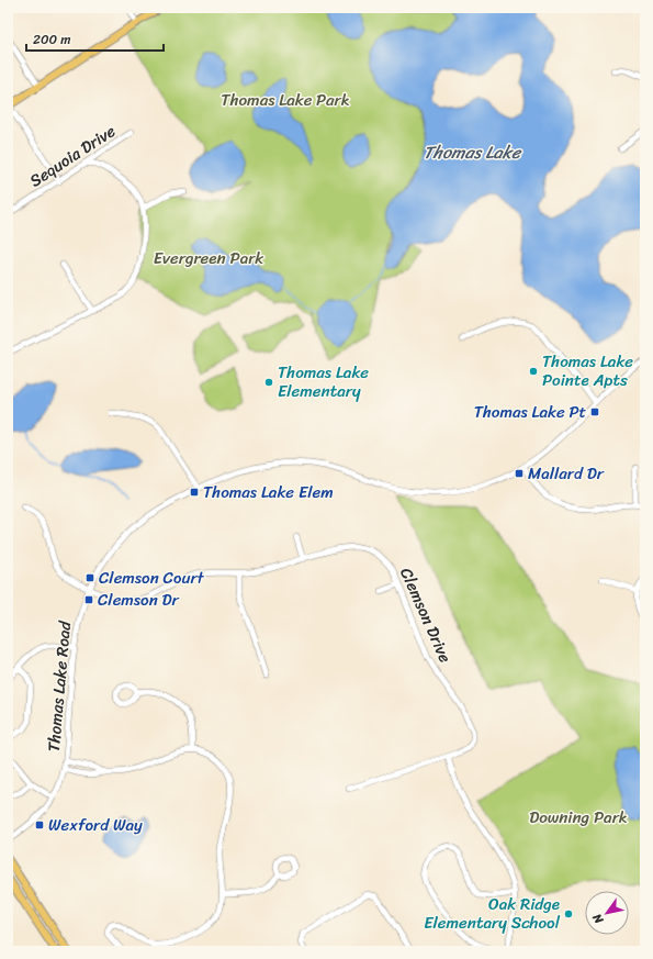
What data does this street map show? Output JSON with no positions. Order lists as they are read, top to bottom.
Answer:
{
  "streets": {
    "street": ["Sequoia Drive", "Clemson Drive", "Thomas Lake Road"]
  },
  "crossings": [
    ["Clemson Drive", "Thomas Lake Road"]
  ],
  "water": ["Thomas Lake"],
  "parks": ["Thomas Lake Park", "Evergreen Park", "Downing Park"],
  "places": {
    "other": ["Thomas Lake Pointe Apts", "Thomas Lake Elementary", "Oak Ridge Elementary School"],
    "transit": [
      "Thomas Lake Pt",
      "Mallard Dr",
      "Thomas Lake Elem",
      "Clemson Court",
      "Clemson Dr",
      "Wexford Way"
    ]
  },
  "scale_bar": "200 m",
  "north": "bottom left"
}
